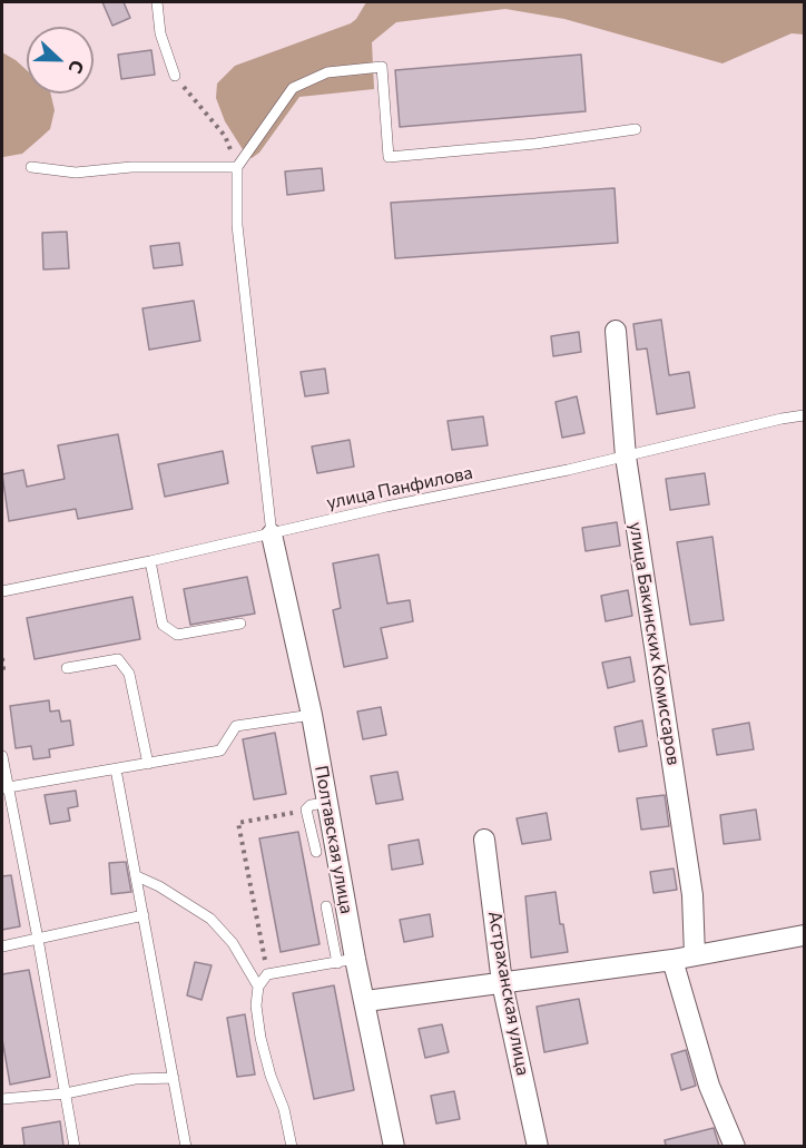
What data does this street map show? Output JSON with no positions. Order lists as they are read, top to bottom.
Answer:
{
  "streets": {
    "street": ["улица Бакинских Комиссаров", "Полтавская улица", "Астраханская улица"],
    "lane": ["улица Панфилова"]
  },
  "crossings": [
    ["улица Панфилова", "улица Бакинских Комиссаров"],
    ["улица Панфилова", "Полтавская улица"]
  ],
  "north": "right"
}
